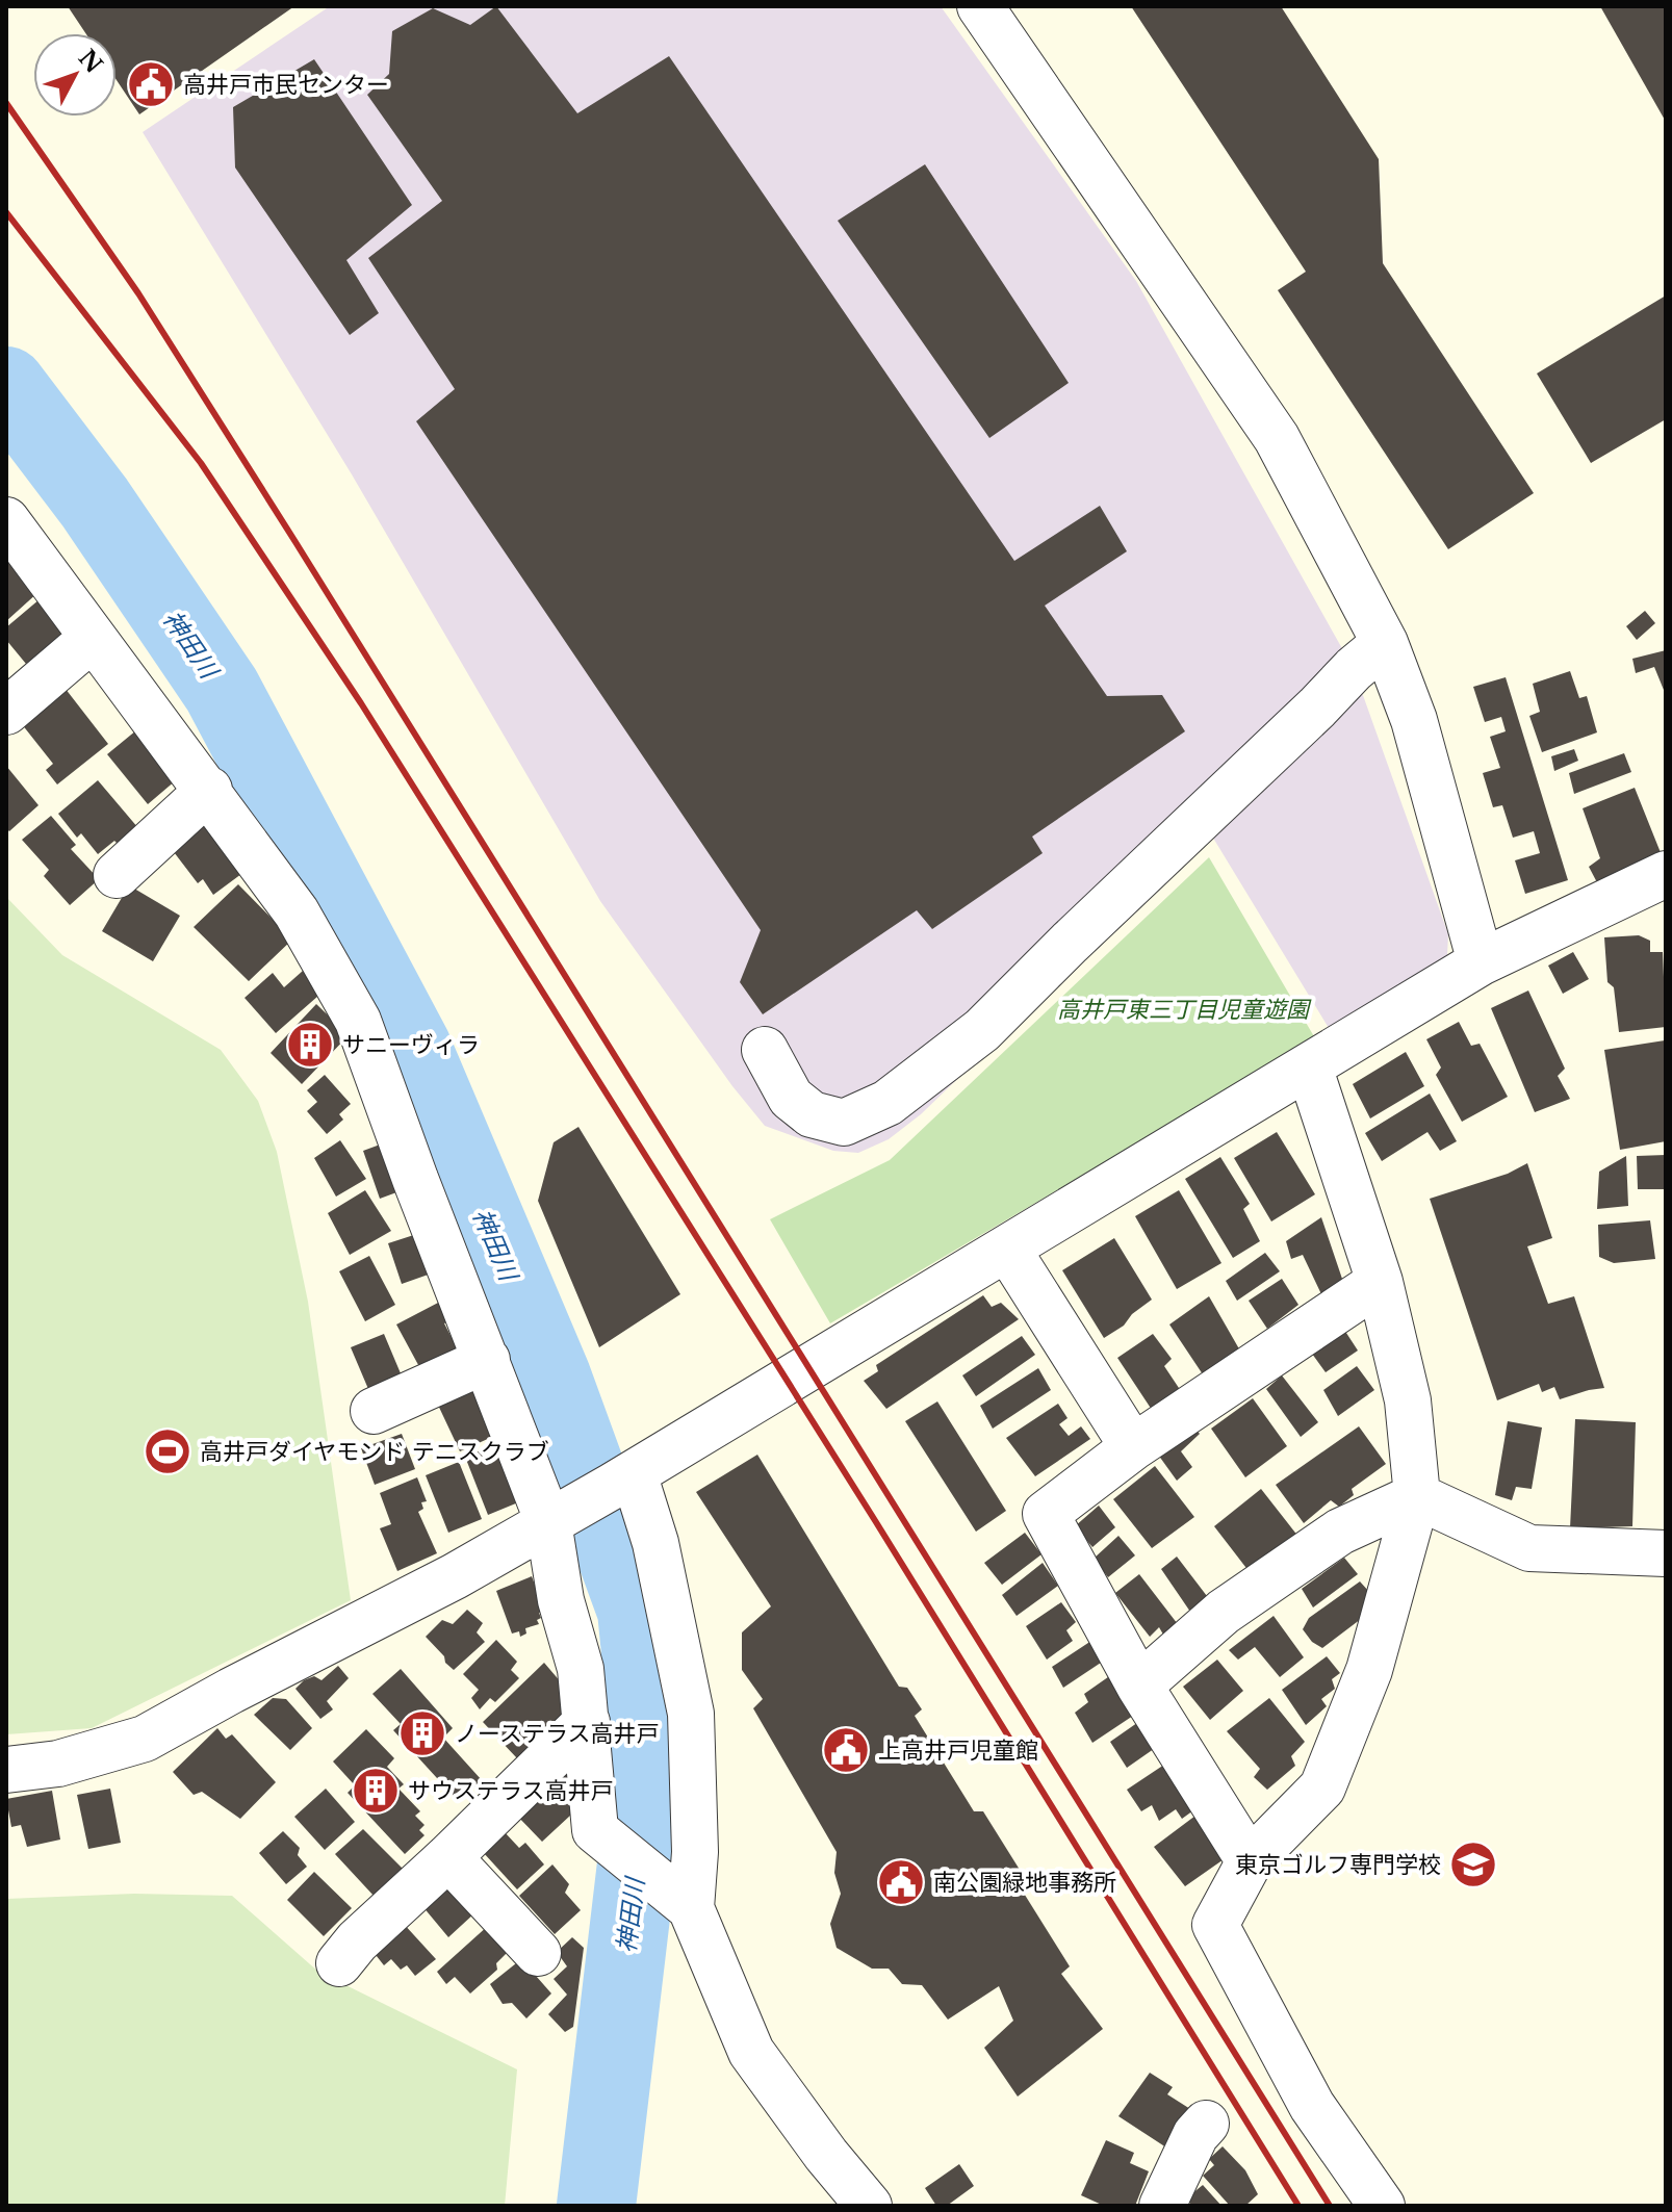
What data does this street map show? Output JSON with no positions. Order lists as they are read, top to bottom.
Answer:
{
  "water": ["神田川"],
  "parks": ["高井戸東三丁目児童遊園"],
  "places": {
    "public building": ["高井戸市民センター", "上高井戸児童館", "南公園緑地事務所"],
    "building": ["サニーヴィラ", "ノーステラス高井戸", "サウステラス高井戸"],
    "sports": ["高井戸ダイヤモンド テニスクラブ"],
    "school or university": ["東京ゴルフ専門学校"]
  },
  "north": "top right"
}
